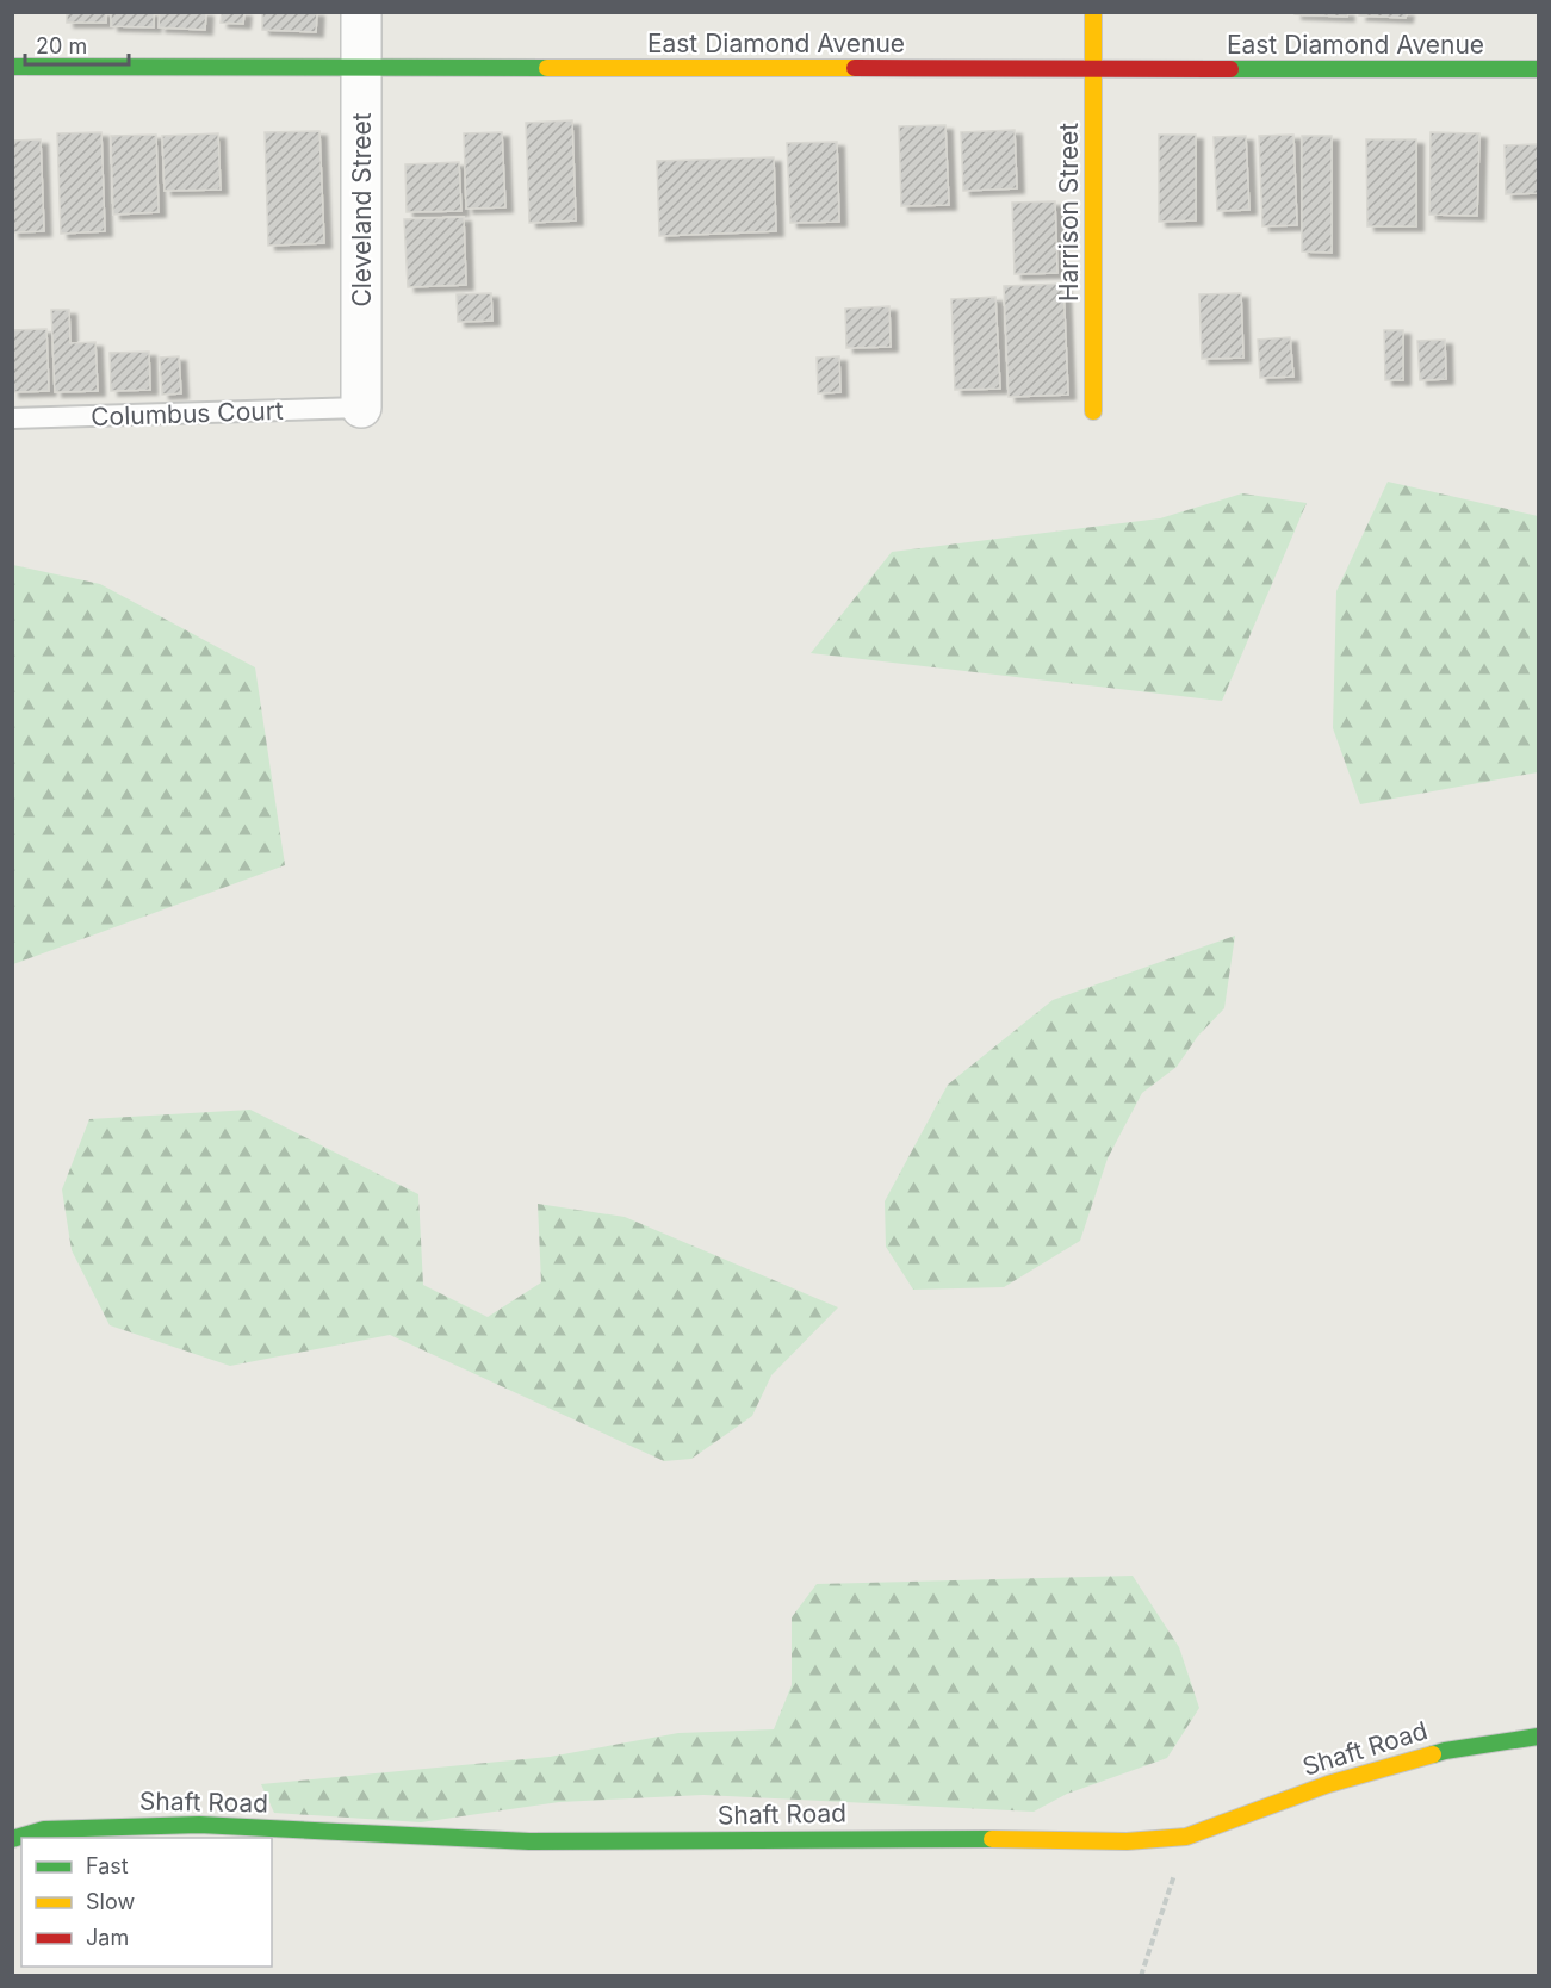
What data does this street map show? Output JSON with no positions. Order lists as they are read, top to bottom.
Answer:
{
  "streets": {
    "street": [
      "East Diamond Avenue",
      "Cleveland Street",
      "Harrison Street",
      "Shaft Road"
    ],
    "lane": ["Columbus Court"]
  },
  "crossings": [
    ["East Diamond Avenue", "Cleveland Street"],
    ["East Diamond Avenue", "Harrison Street"],
    ["Cleveland Street", "Columbus Court"]
  ],
  "legend": ["Fast", "Slow", "Jam"],
  "scale_bar": "20 m"
}
